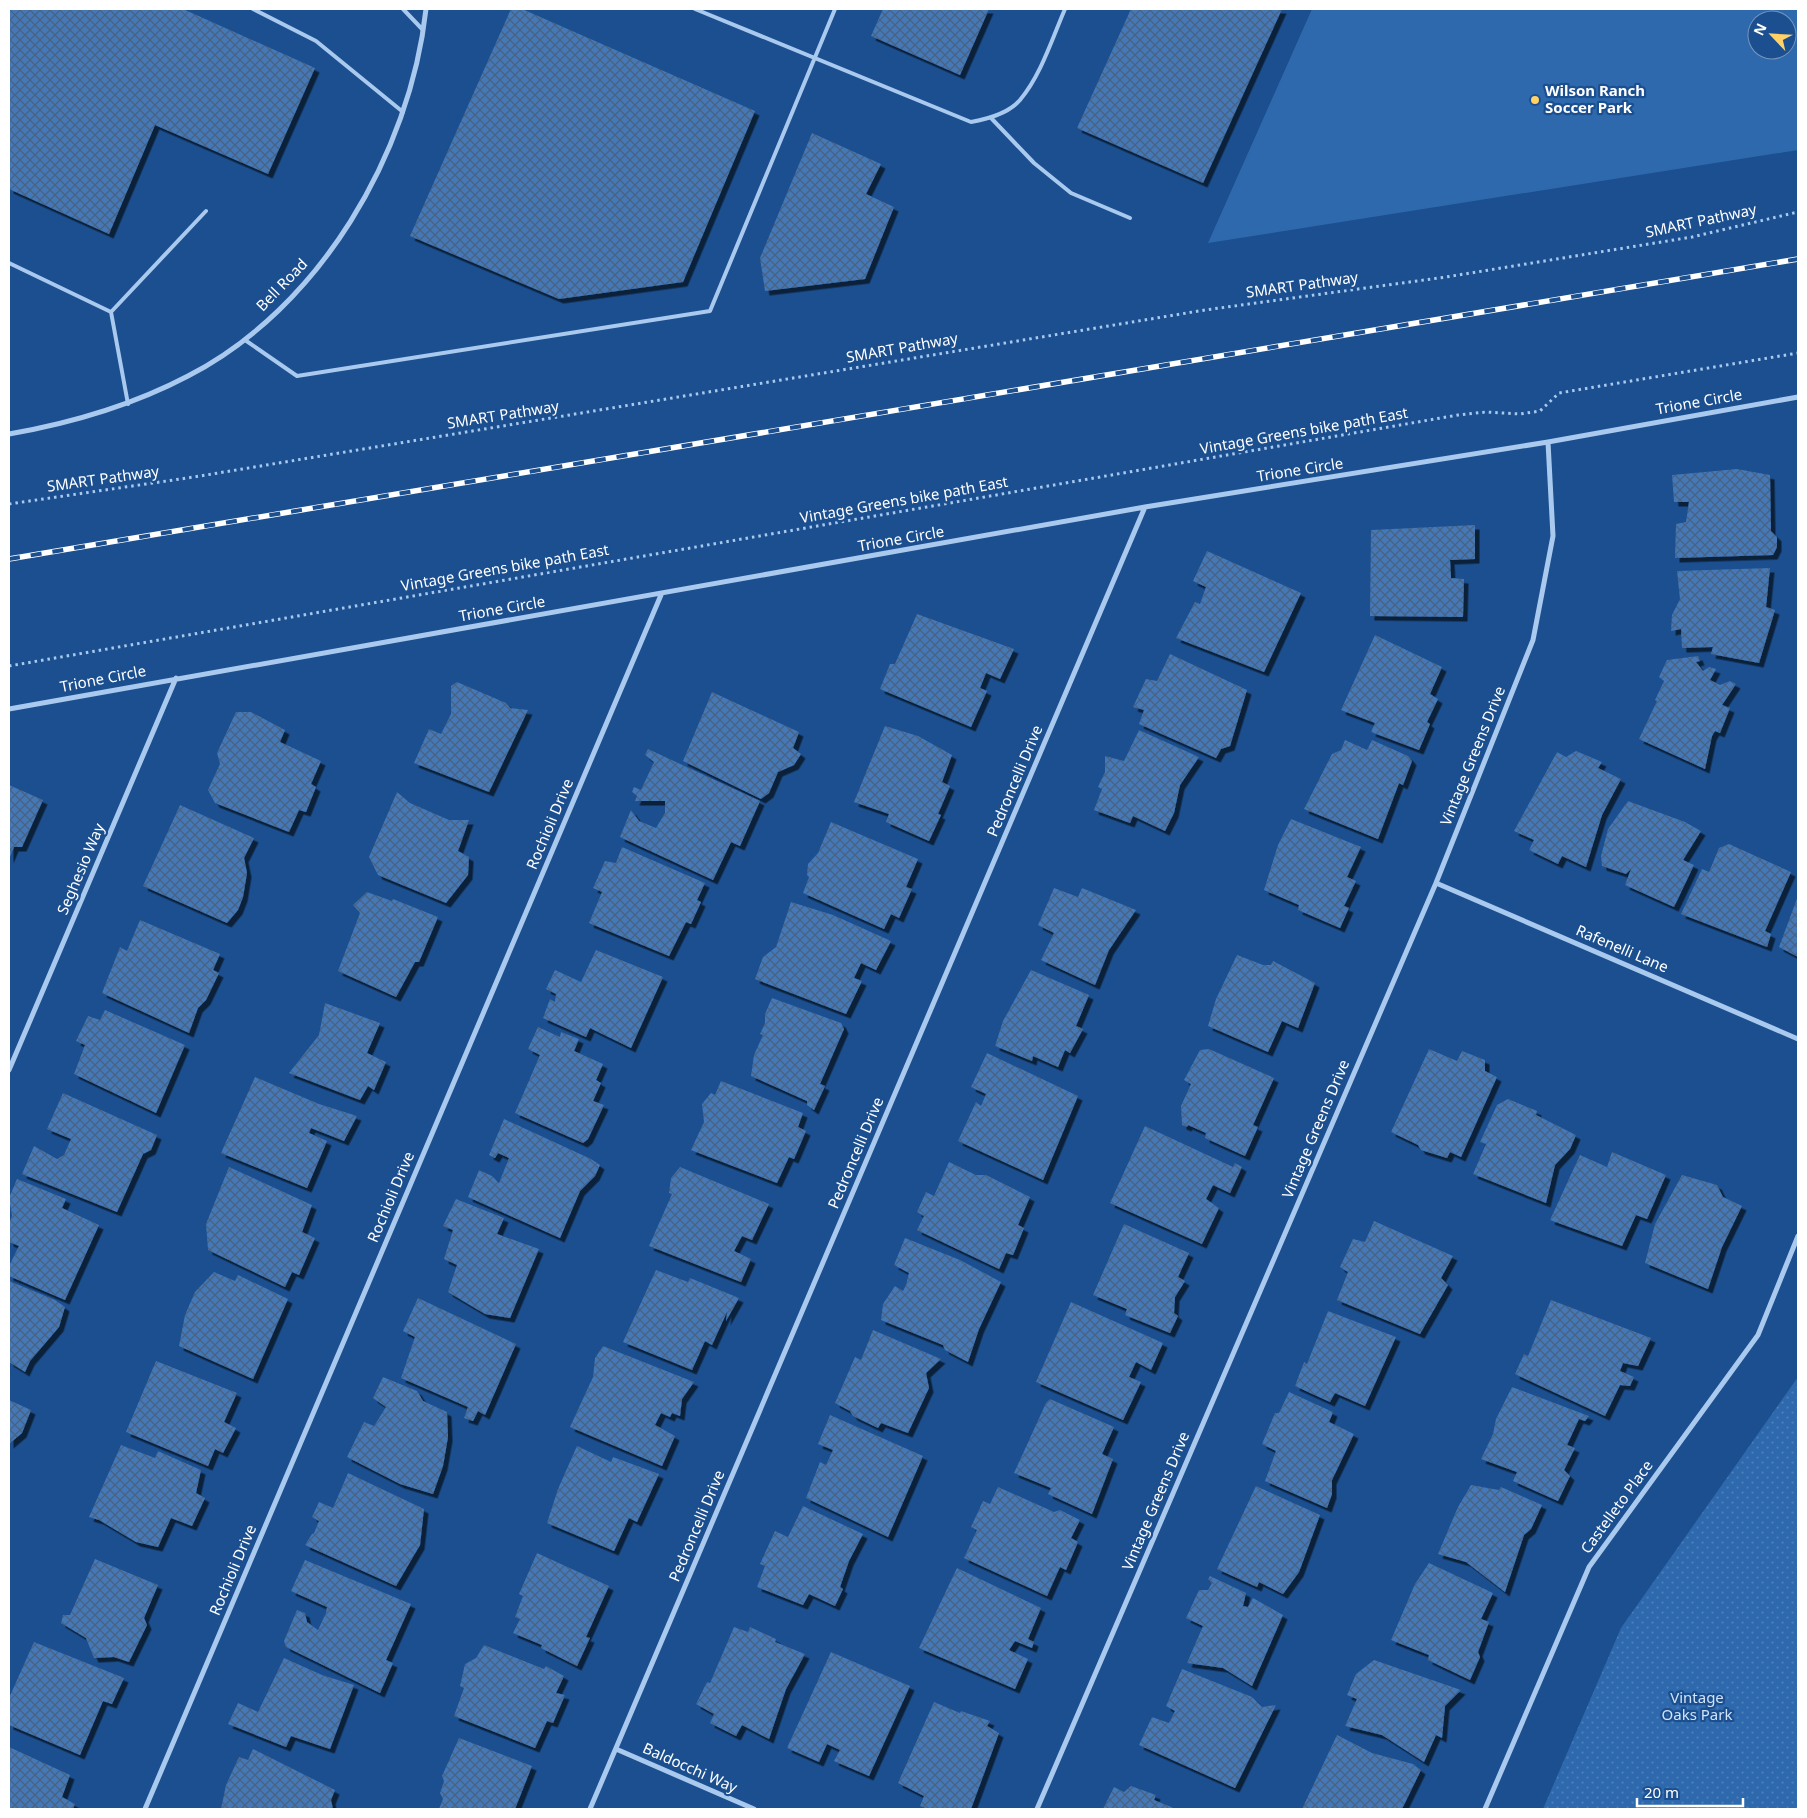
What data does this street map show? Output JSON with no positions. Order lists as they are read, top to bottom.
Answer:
{
  "streets": {
    "street": [
      "Bell Road",
      "Trione Circle",
      "Vintage Greens Drive",
      "Pedroncelli Drive",
      "Rochioli Drive",
      "Seghesio Way",
      "Rafenelli Lane",
      "Castelleto Place",
      "Baldocchi Way"
    ],
    "path": ["SMART Pathway", "Vintage Greens bike path East"]
  },
  "crossings": [
    ["Trione Circle", "Vintage Greens Drive"],
    ["Trione Circle", "Pedroncelli Drive"],
    ["Trione Circle", "Rochioli Drive"],
    ["Trione Circle", "Seghesio Way"],
    ["Vintage Greens Drive", "Rafenelli Lane"],
    ["Pedroncelli Drive", "Baldocchi Way"]
  ],
  "parks": ["Vintage Oaks Park"],
  "places": ["Wilson Ranch Soccer Park"],
  "scale_bar": "20 m",
  "north": "top left"
}
